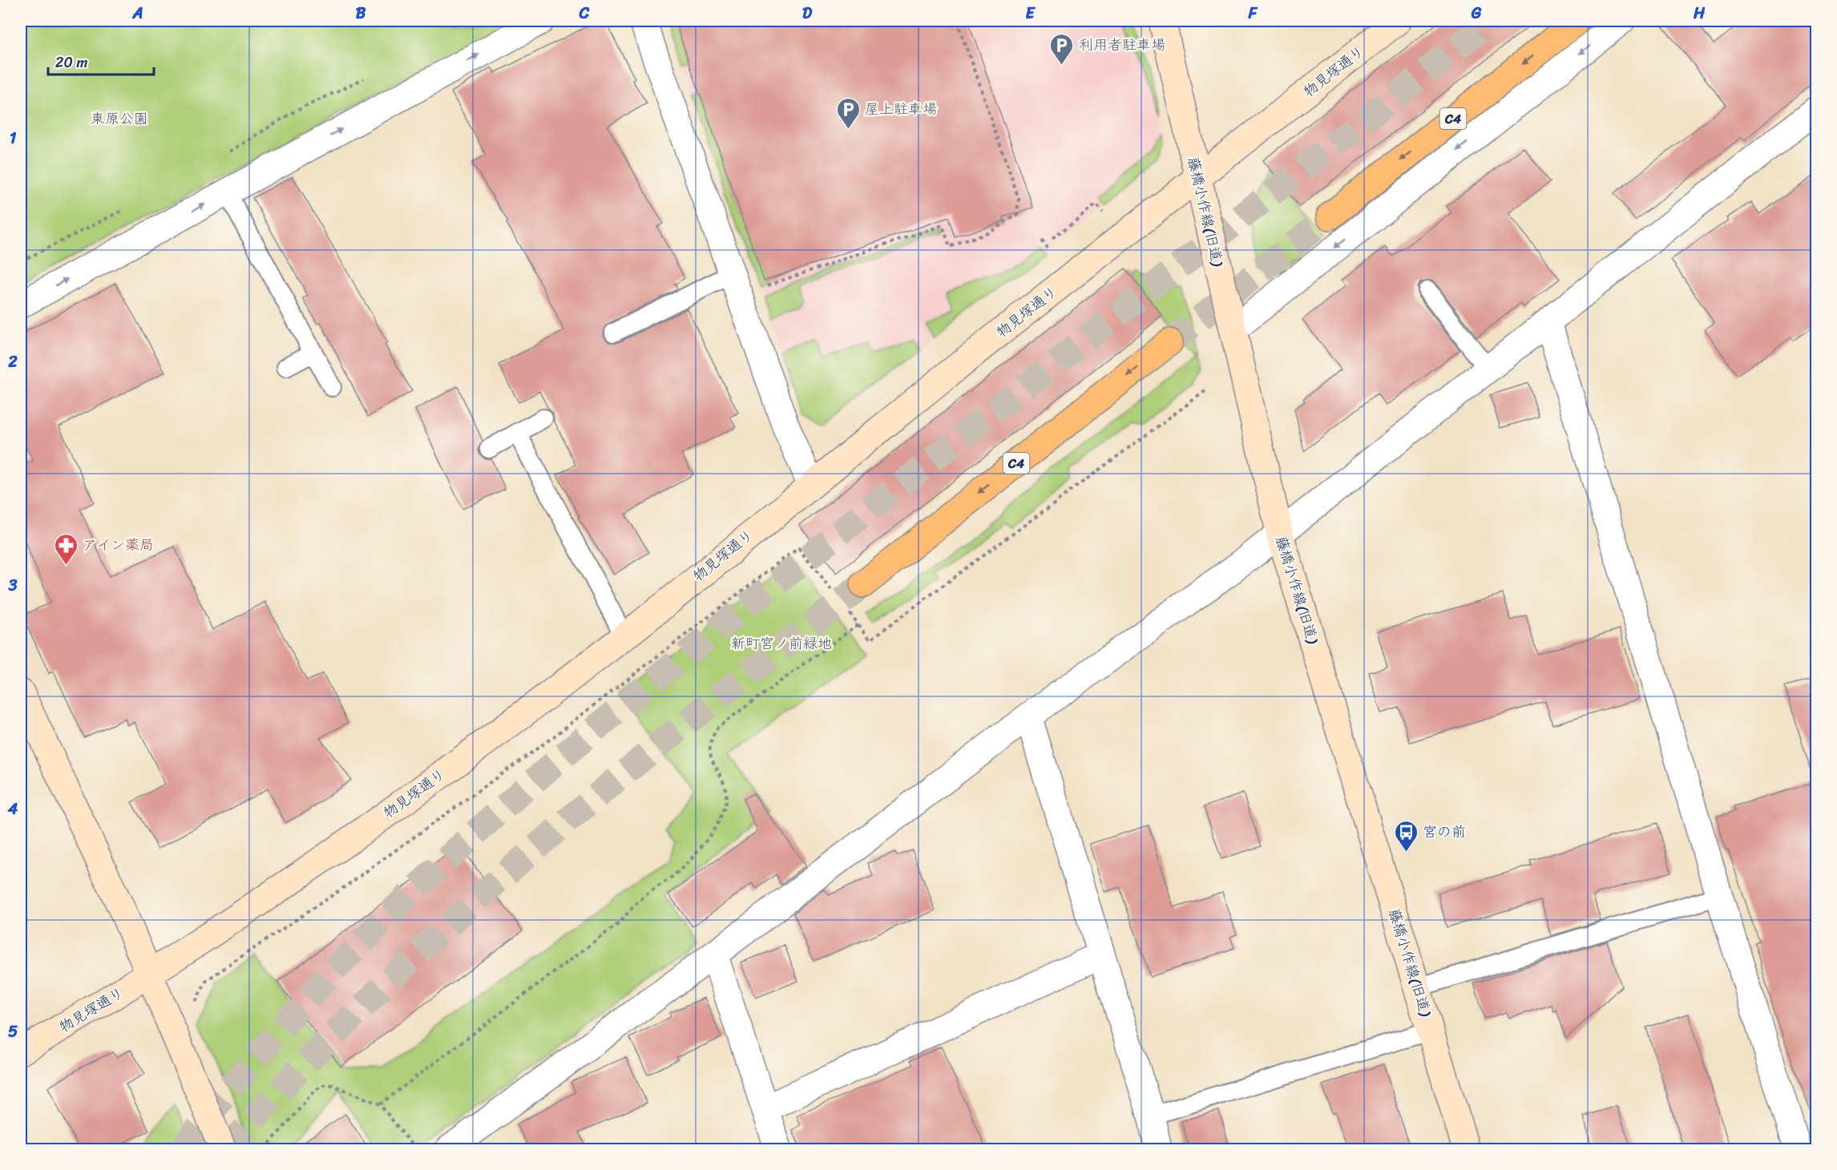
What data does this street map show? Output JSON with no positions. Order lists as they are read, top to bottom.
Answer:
{
  "streets": {
    "highway": ["C4"],
    "street": ["物見塚通り", "藤橋小作線(旧道)"]
  },
  "crossings": [
    ["物見塚通り", "藤橋小作線(旧道)"]
  ],
  "parks": ["東原公園", "新町宮ノ前緑地"],
  "places": {
    "parking": ["利用者駐車場", "屋上駐車場"],
    "pharmacy": ["アイン薬局"],
    "bus stop": ["宮の前"]
  },
  "scale_bar": "20 m",
  "grid": {
    "columns": [
      "A",
      "B",
      "C",
      "D",
      "E",
      "F",
      "G",
      "H"
    ],
    "rows": [
      "1",
      "2",
      "3",
      "4",
      "5"
    ]
  }
}
